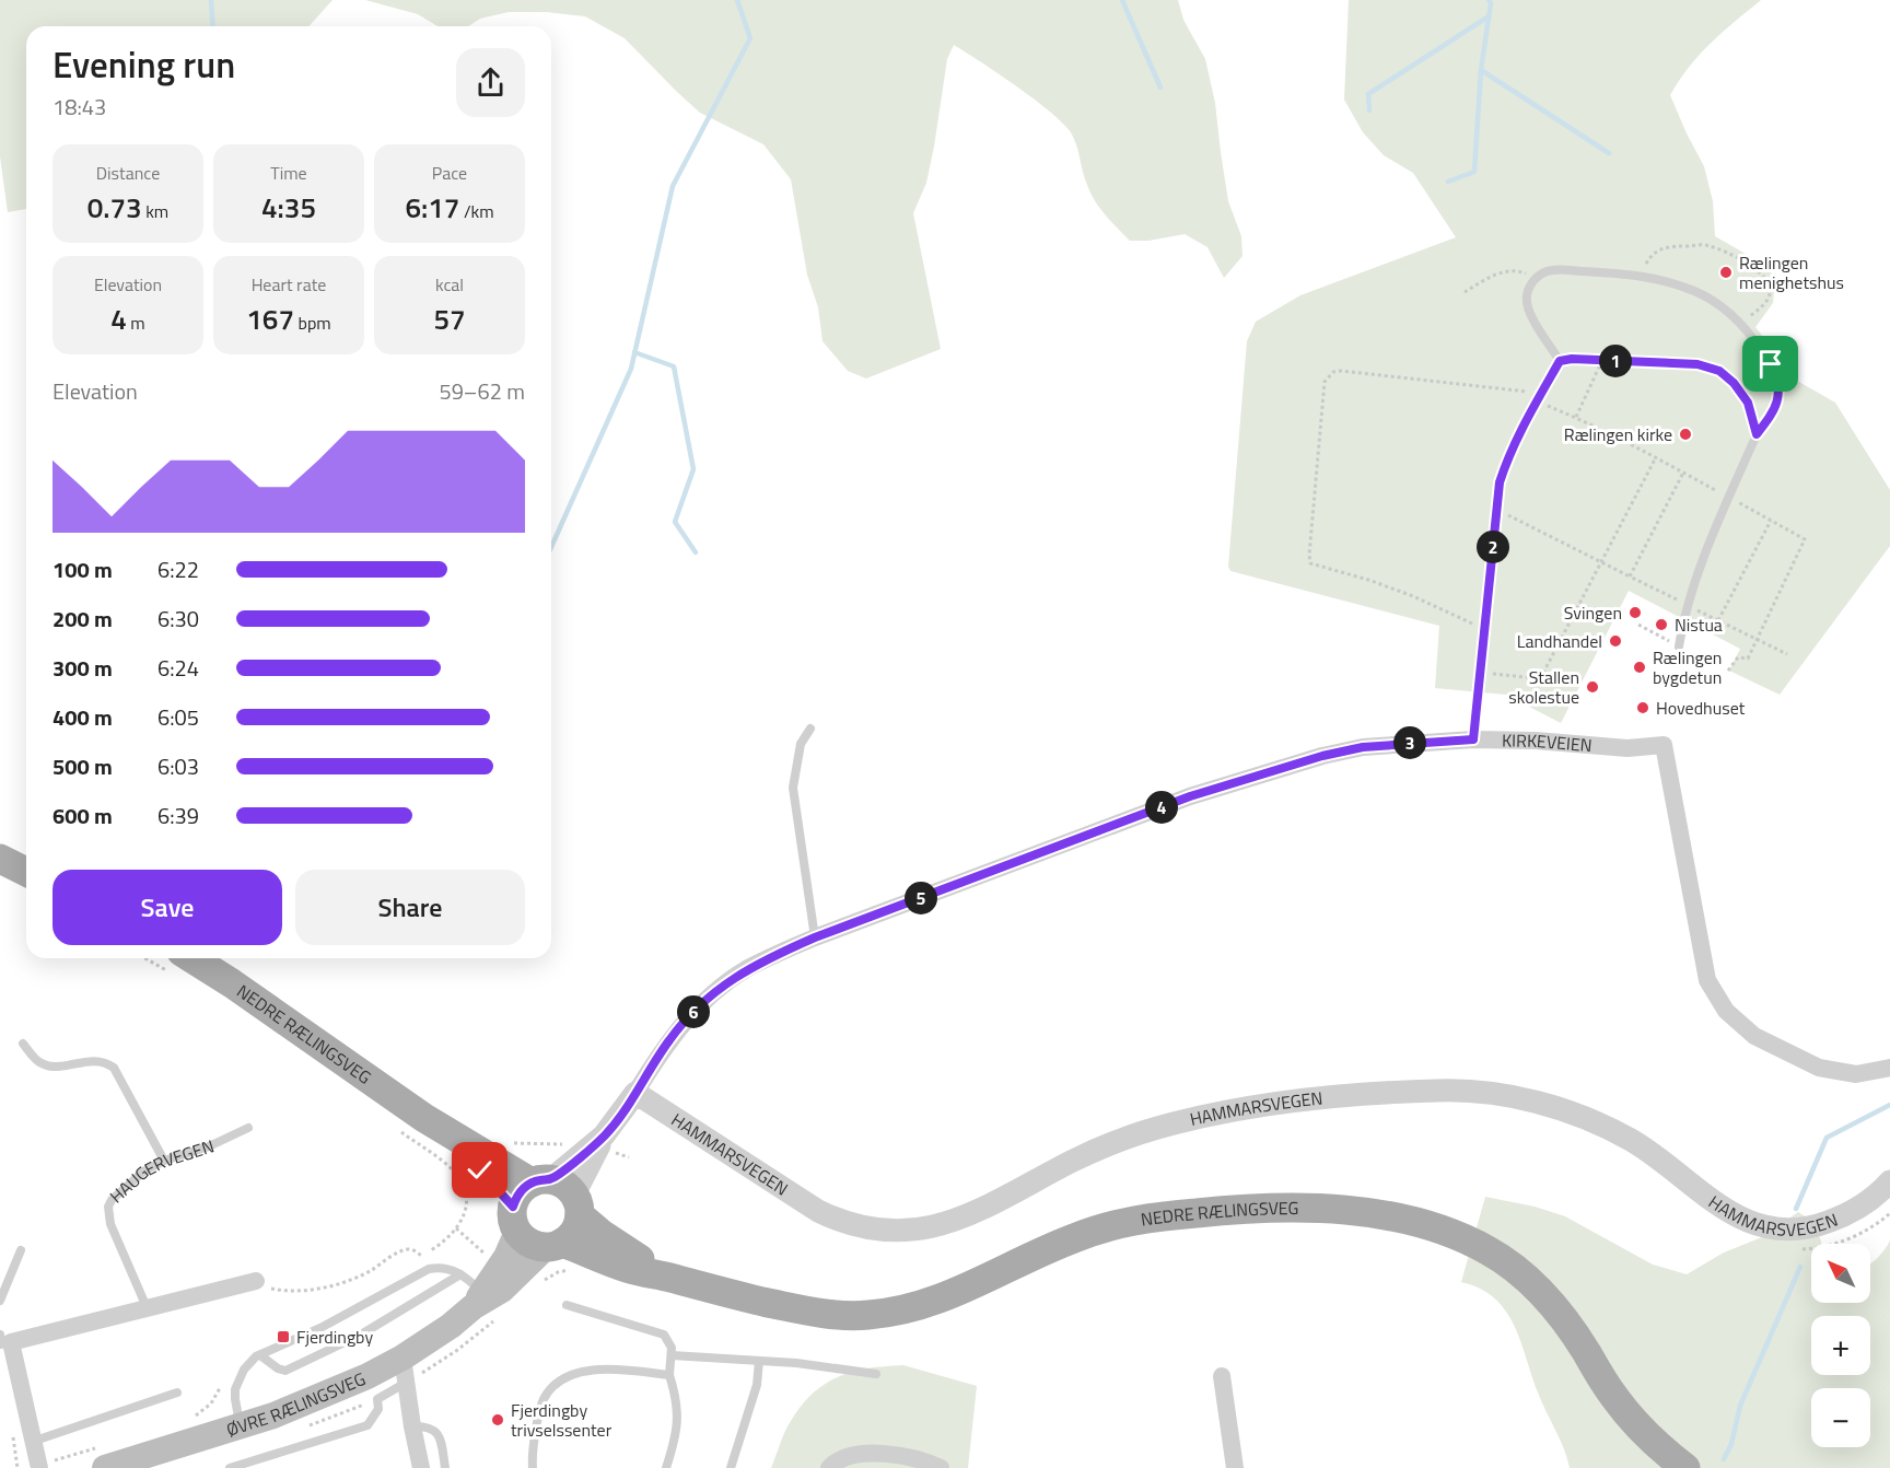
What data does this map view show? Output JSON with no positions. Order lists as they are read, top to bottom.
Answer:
{
  "streets": {
    "main road": ["NEDRE RÆLINGSVEG", "ØVRE RÆLINGSVEG"],
    "street": ["KIRKEVEIEN", "HAMMARSVEGEN"],
    "lane": ["HAUGERVEGEN"]
  },
  "crossings": [
    ["KIRKEVEIEN", "NEDRE RÆLINGSVEG"],
    ["KIRKEVEIEN", "HAMMARSVEGEN"],
    ["KIRKEVEIEN", "ØVRE RÆLINGSVEG"],
    ["NEDRE RÆLINGSVEG", "ØVRE RÆLINGSVEG"]
  ],
  "places": {
    "other": [
      "Rælingen menighetshus",
      "Rælingen kirke",
      "Svingen",
      "Nistua",
      "Landhandel",
      "Rælingen bygdetun",
      "Stallen skolestue",
      "Hovedhuset",
      "Fjerdingby trivselssenter"
    ],
    "transit": ["Fjerdingby"]
  },
  "north": "top left",
  "page": {
    "heading": ["Evening run", "18:43"],
    "stats": [
      ["Distance", "0.73 km"],
      ["Time", "4:35"],
      ["Pace", "6:17 /km"],
      ["Elevation", "4 m"],
      ["Heart rate", "167 bpm"],
      ["kcal", "57"]
    ],
    "pins": [
      "1",
      "2",
      "3",
      "4",
      "5",
      "6"
    ],
    "chart": ["Elevation", "59–62 m"],
    "list": [
      {
        "name": "100 m",
        "note": "6:22"
      },
      {
        "name": "200 m",
        "note": "6:30"
      },
      {
        "name": "300 m",
        "note": "6:24"
      },
      {
        "name": "400 m",
        "note": "6:05"
      },
      {
        "name": "500 m",
        "note": "6:03"
      },
      {
        "name": "600 m",
        "note": "6:39"
      }
    ],
    "buttons": ["Save", "Share"],
    "map_buttons": ["+", "−"]
  }
}
